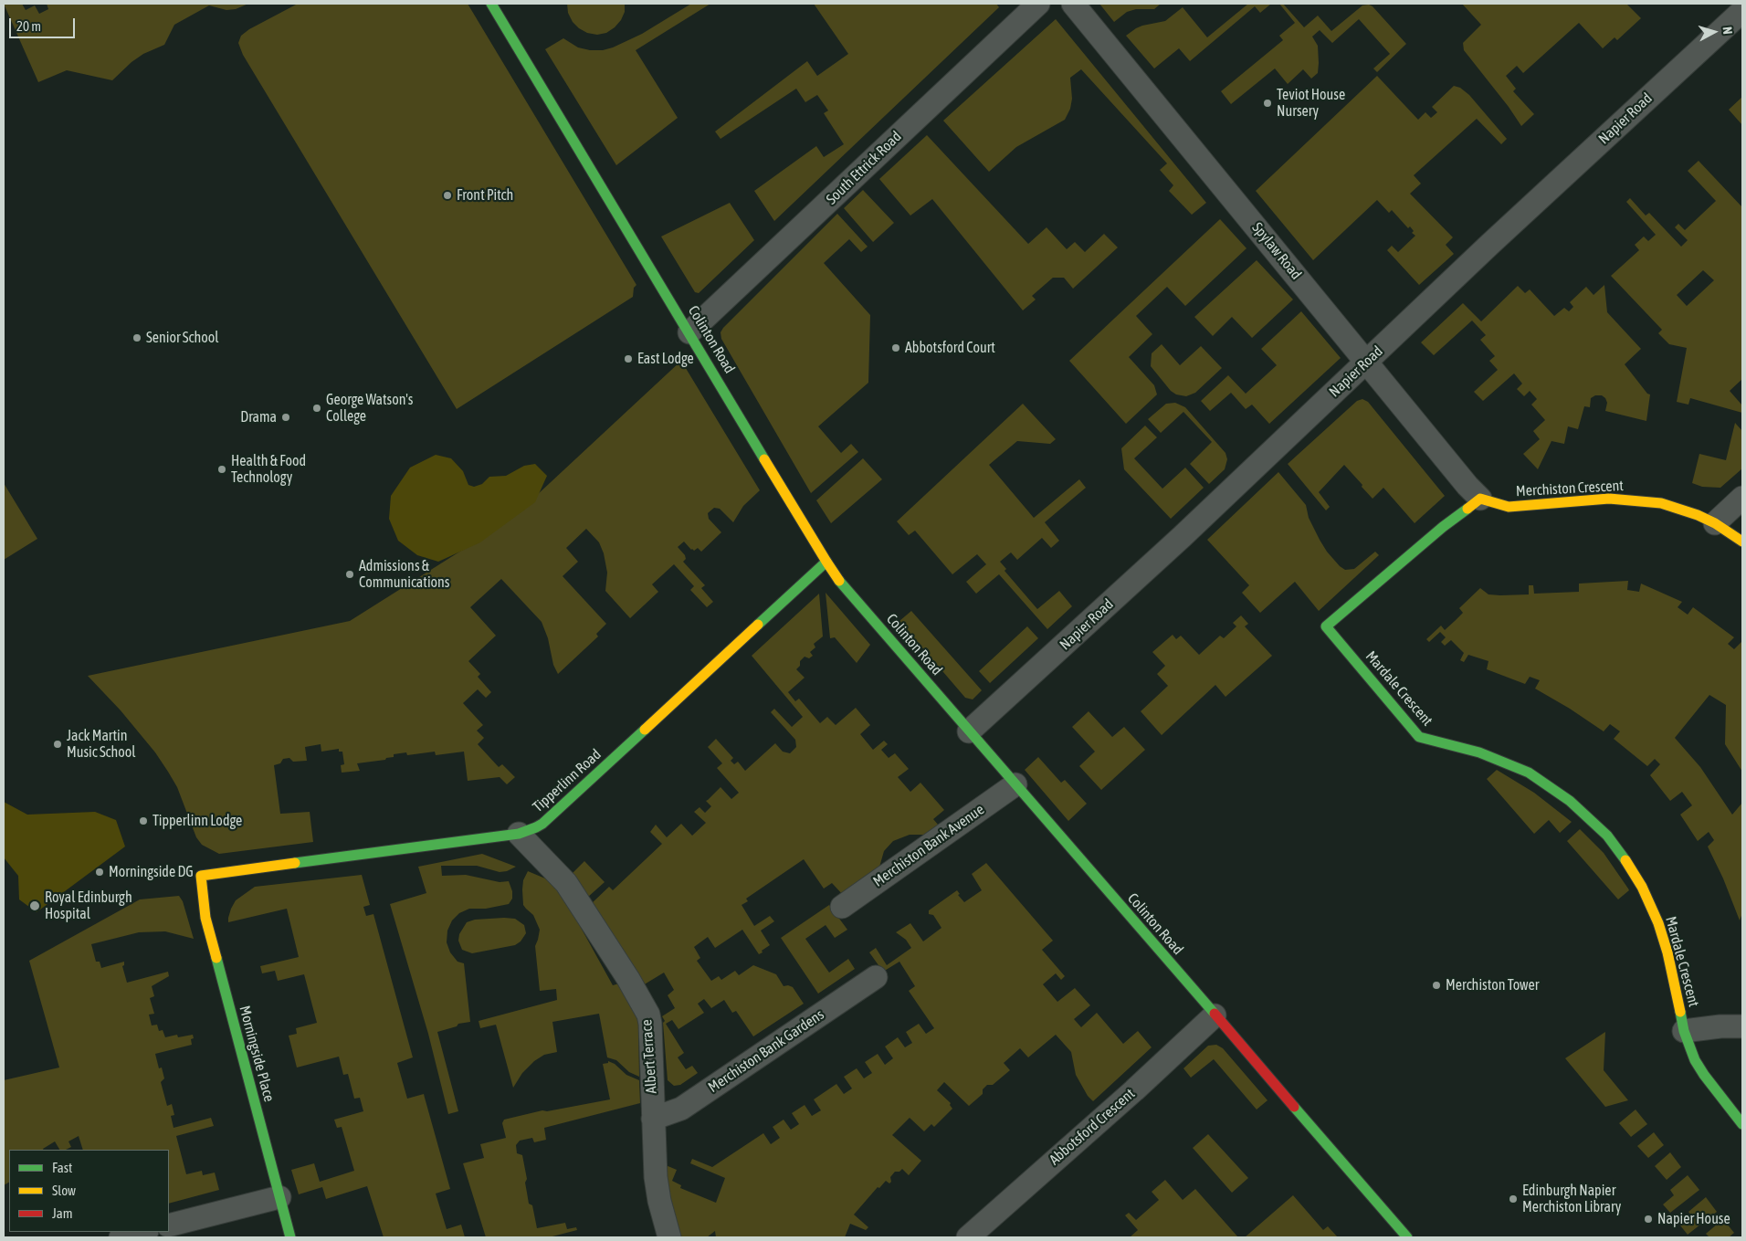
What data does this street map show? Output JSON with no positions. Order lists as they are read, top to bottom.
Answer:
{
  "streets": {
    "street": [
      "Napier Road",
      "South Ettrick Road",
      "Spylaw Road",
      "Colinton Road",
      "Merchiston Crescent",
      "Mardale Crescent",
      "Tipperlinn Road",
      "Merchiston Bank Avenue",
      "Merchiston Bank Gardens",
      "Morningside Place",
      "Albert Terrace",
      "Abbotsford Crescent"
    ]
  },
  "crossings": [
    ["Napier Road", "Spylaw Road"],
    ["Napier Road", "Colinton Road"],
    ["South Ettrick Road", "Colinton Road"],
    ["Spylaw Road", "Merchiston Crescent"],
    ["Spylaw Road", "Mardale Crescent"],
    ["Colinton Road", "Tipperlinn Road"],
    ["Colinton Road", "Merchiston Bank Avenue"],
    ["Colinton Road", "Abbotsford Crescent"],
    ["Merchiston Crescent", "Mardale Crescent"],
    ["Tipperlinn Road", "Morningside Place"],
    ["Tipperlinn Road", "Albert Terrace"],
    ["Merchiston Bank Gardens", "Albert Terrace"]
  ],
  "places": [
    "Teviot House Nursery",
    "Front Pitch",
    "Senior School",
    "Abbotsford Court",
    "East Lodge",
    "George Watson's College",
    "Drama",
    "Health & Food Technology",
    "Admissions & Communications",
    "Jack Martin Music School",
    "Tipperlinn Lodge",
    "Morningside DG",
    "Royal Edinburgh Hospital",
    "Merchiston Tower",
    "Edinburgh Napier Merchiston Library",
    "Napier House"
  ],
  "legend": ["Fast", "Slow", "Jam"],
  "scale_bar": "20 m",
  "north": "right"
}
